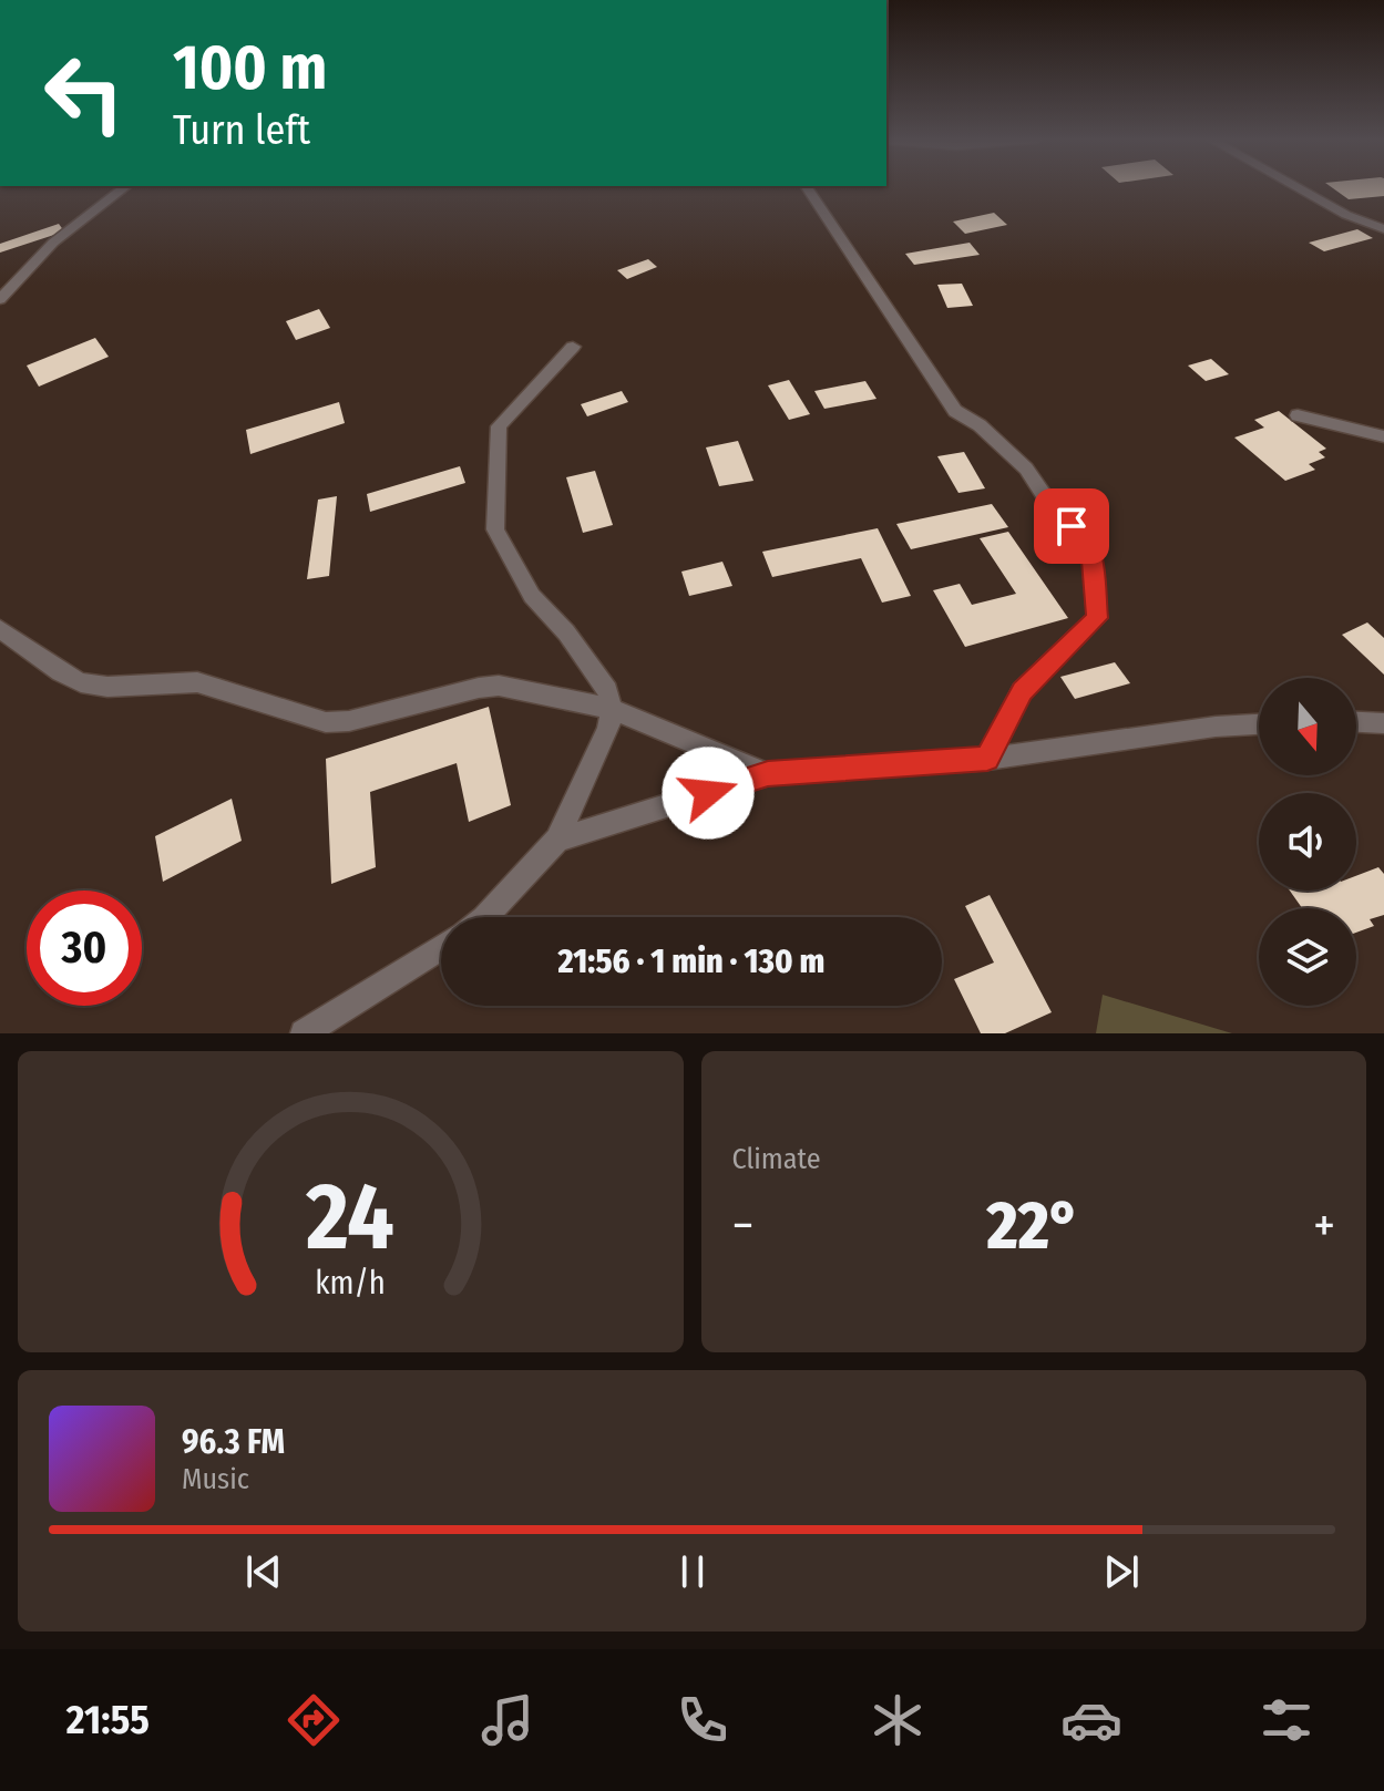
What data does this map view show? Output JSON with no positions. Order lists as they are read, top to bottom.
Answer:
{
  "north": "bottom",
  "page": {
    "turn": ["100 m", "Turn left"],
    "limit": "30",
    "trip": "21:56 · 1 min · 130 m",
    "tile": "Climate",
    "heat": ["−", "22°", "+"],
    "song": ["96.3 FM", "Music"],
    "tabs": "21:55",
    "gauge": ["24", "km/h"]
  }
}
